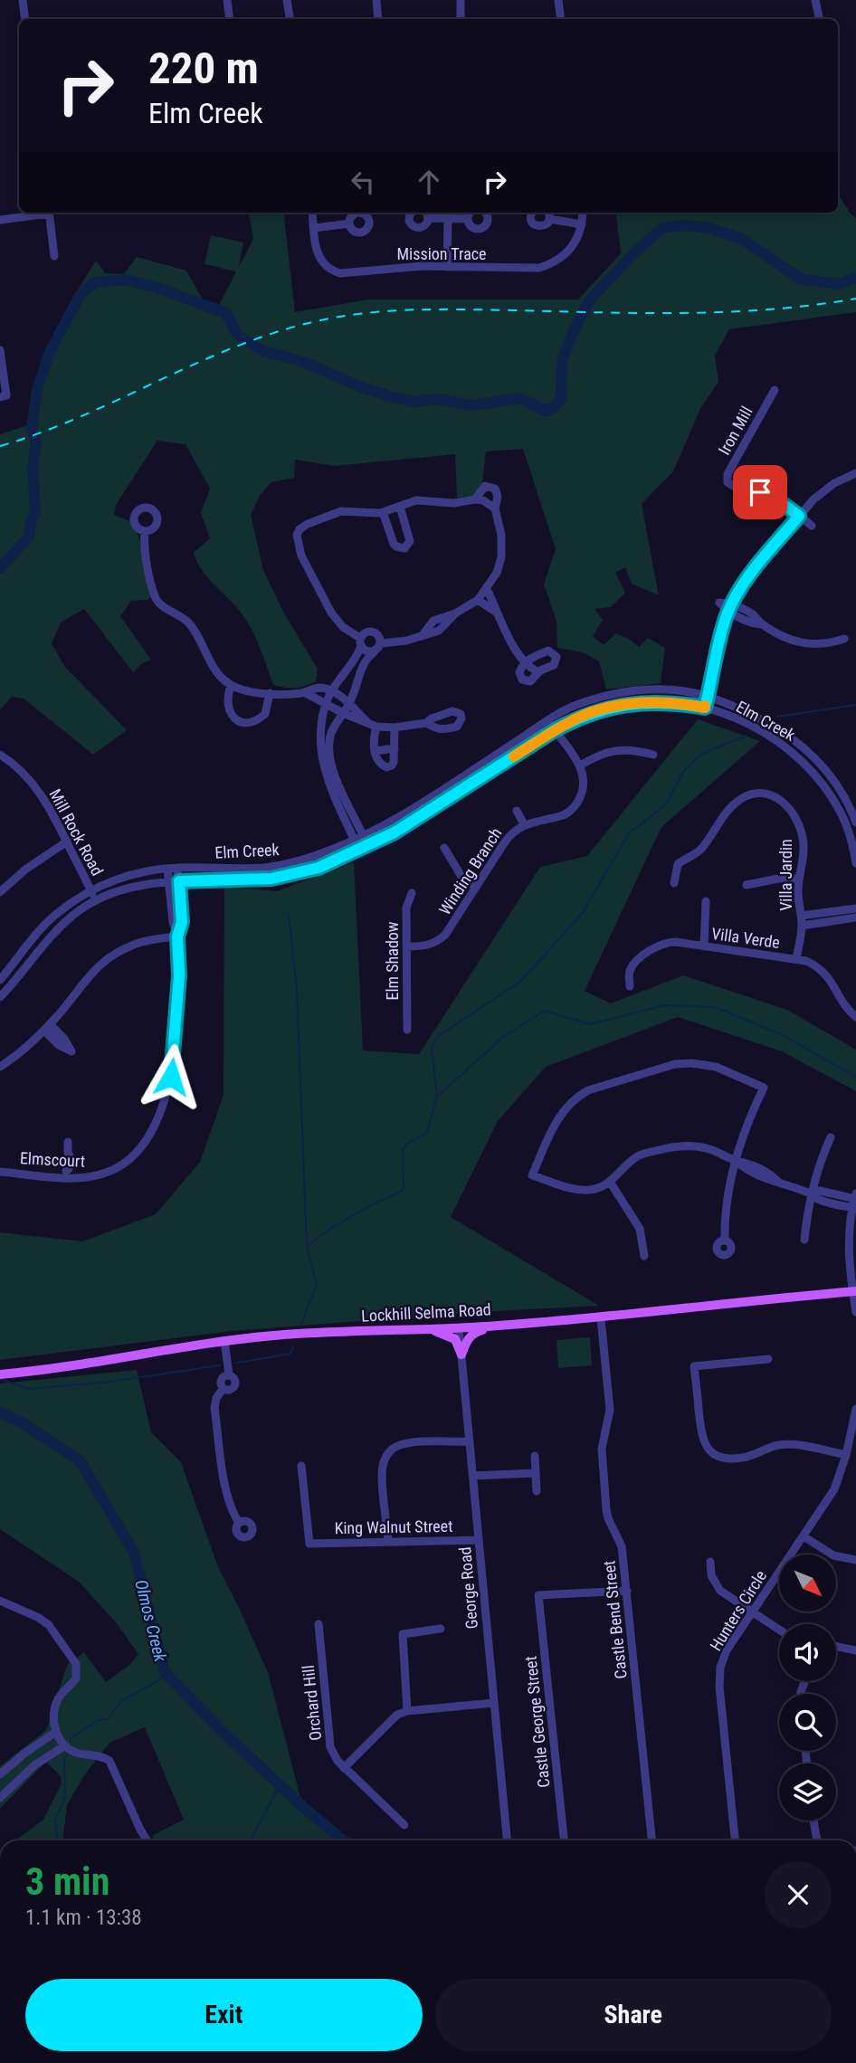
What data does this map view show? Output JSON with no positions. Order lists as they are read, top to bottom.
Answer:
{
  "streets": {
    "main road": ["Lockhill Selma Road"],
    "street": [
      "Mission Trace",
      "Iron Mill",
      "Elm Creek",
      "Mill Rock Road",
      "Winding Branch",
      "Villa Jardin",
      "Villa Verde",
      "Elm Shadow",
      "Elmscourt",
      "King Walnut Street",
      "George Road",
      "Hunters Circle",
      "Castle Bend Street",
      "Orchard Hill",
      "Castle George Street"
    ]
  },
  "crossings": [
    ["Elm Creek", "Mill Rock Road"],
    ["Elm Creek", "Elmscourt"],
    ["Winding Branch", "Elm Shadow"],
    ["Villa Jardin", "Villa Verde"],
    ["Lockhill Selma Road", "George Road"],
    ["Lockhill Selma Road", "Castle Bend Street"],
    ["King Walnut Street", "George Road"],
    ["Castle Bend Street", "Castle George Street"]
  ],
  "water": ["Olmos Creek"],
  "north": "bottom right",
  "page": {
    "turn": ["220 m", "Elm Creek"],
    "heading": ["3 min", "1.1 km · 13:38"],
    "buttons": ["Exit", "Share"]
  }
}
